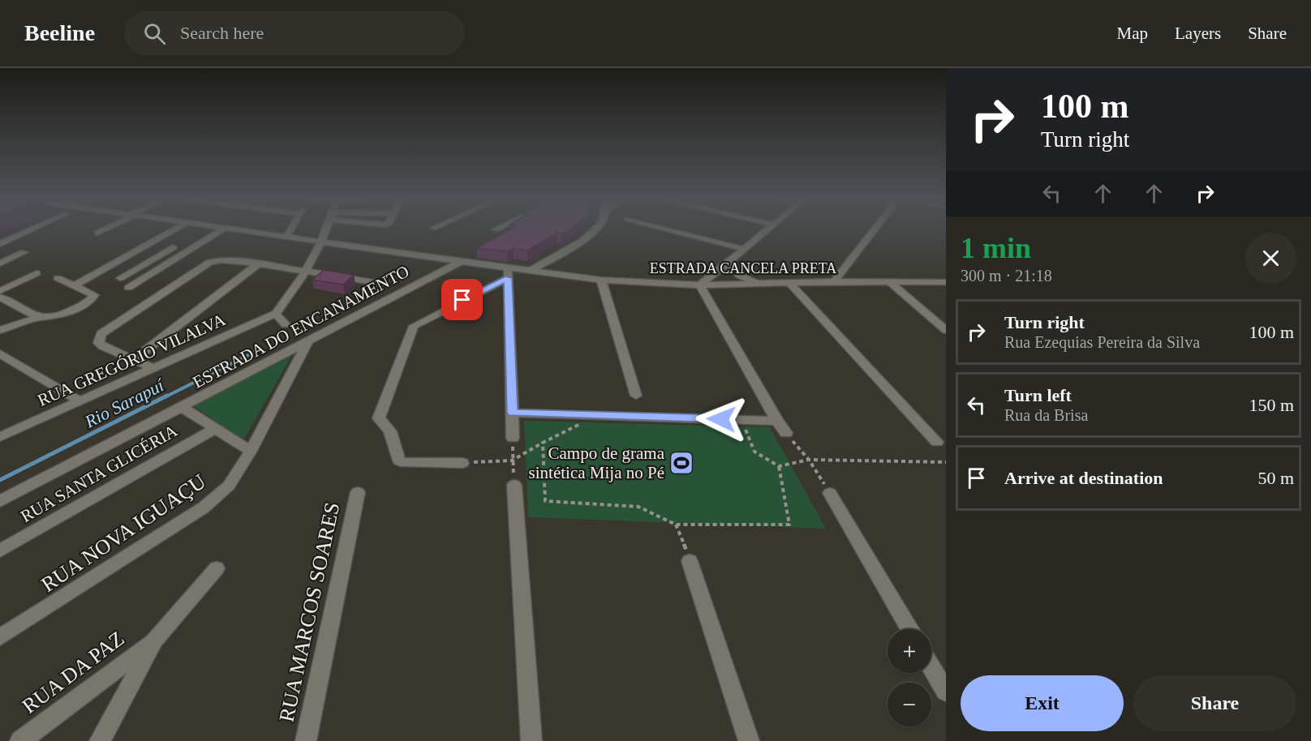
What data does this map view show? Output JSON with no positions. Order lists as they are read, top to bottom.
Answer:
{
  "streets": {
    "street": [
      "ESTRADA CANCELA PRETA",
      "ESTRADA DO ENCANAMENTO",
      "RUA GREGÓRIO VILALVA",
      "RUA SANTA GLICÉRIA",
      "RUA NOVA IGUAÇU",
      "RUA MARCOS SOARES",
      "RUA DA PAZ"
    ]
  },
  "crossings": [
    ["ESTRADA CANCELA PRETA", "ESTRADA DO ENCANAMENTO"],
    ["ESTRADA DO ENCANAMENTO", "RUA NOVA IGUAÇU"]
  ],
  "water": ["Rio Sarapuí"],
  "places": {
    "sports": ["Campo de grama sintética Mija no Pé"]
  },
  "page": {
    "header": "Beeline",
    "search": "Search here",
    "nav": ["Map", "Layers", "Share"],
    "turn": ["100 m", "Turn right"],
    "heading": ["1 min", "300 m · 21:18"],
    "list": [
      {
        "name": "Turn right",
        "note": "Rua Ezequias Pereira da Silva",
        "value": "100 m"
      },
      {
        "name": "Turn left",
        "note": "Rua da Brisa",
        "value": "150 m"
      },
      {
        "name": "Arrive at destination",
        "value": "50 m"
      }
    ],
    "map_buttons": ["+", "−"],
    "buttons": ["Exit", "Share"]
  }
}
